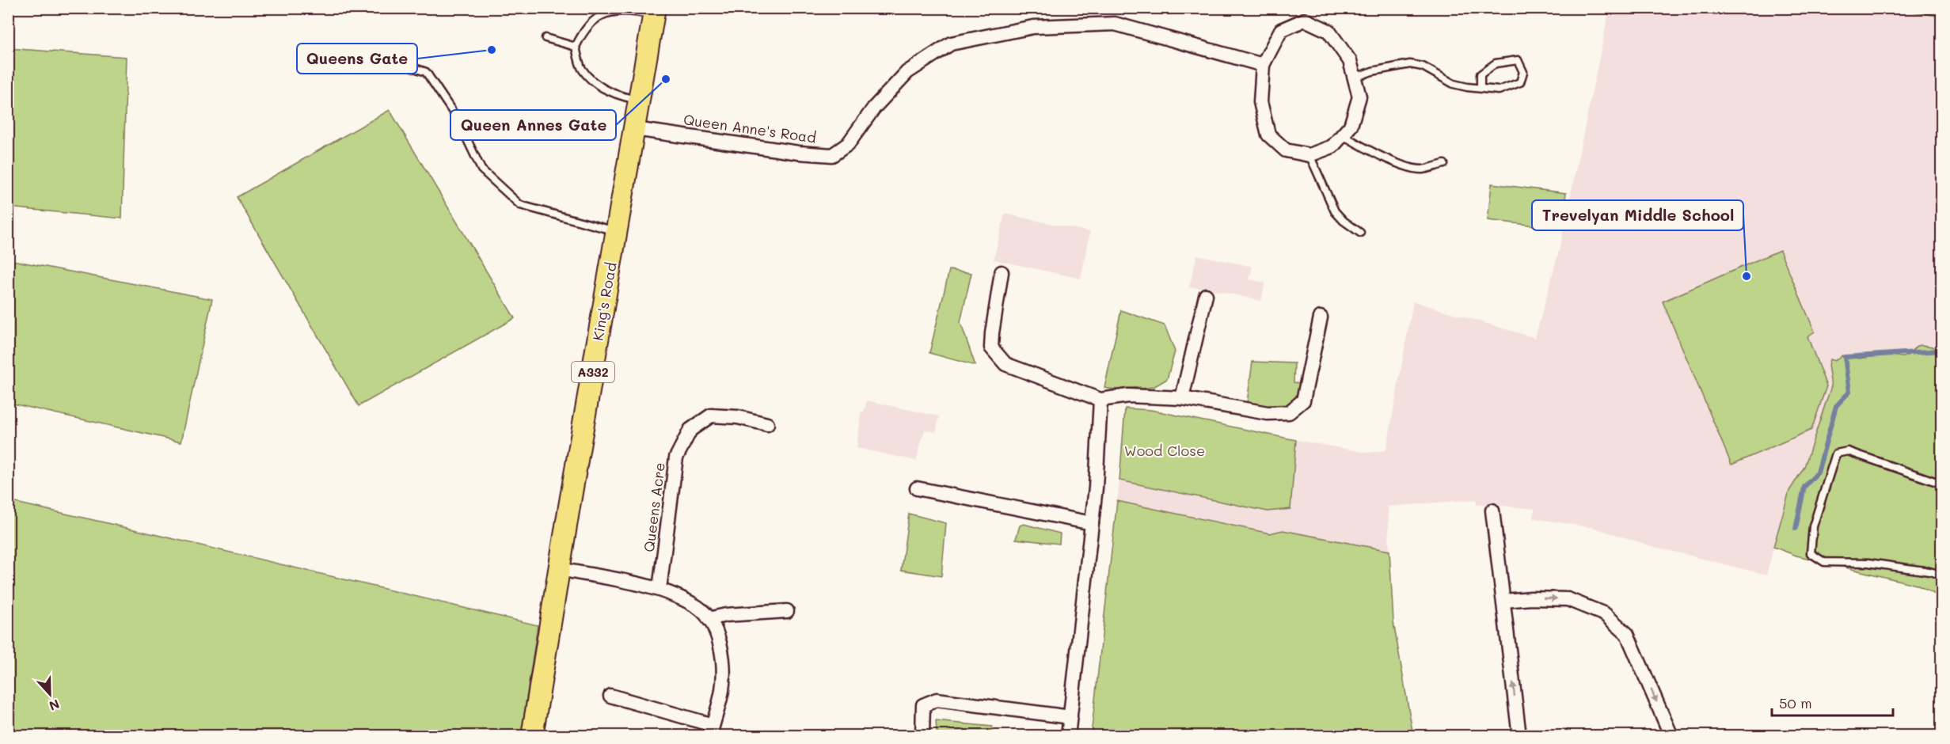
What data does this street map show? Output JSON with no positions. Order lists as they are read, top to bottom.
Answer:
{
  "streets": {
    "main road": ["King's Road", "A332"],
    "street": ["Queen Anne's Road", "Queens Acre"]
  },
  "crossings": [
    ["Queen Anne's Road", "King's Road"]
  ],
  "parks": ["Wood Close"],
  "places": ["Queens Gate", "Queen Annes Gate", "Trevelyan Middle School"],
  "scale_bar": "50 m",
  "north": "bottom"
}
